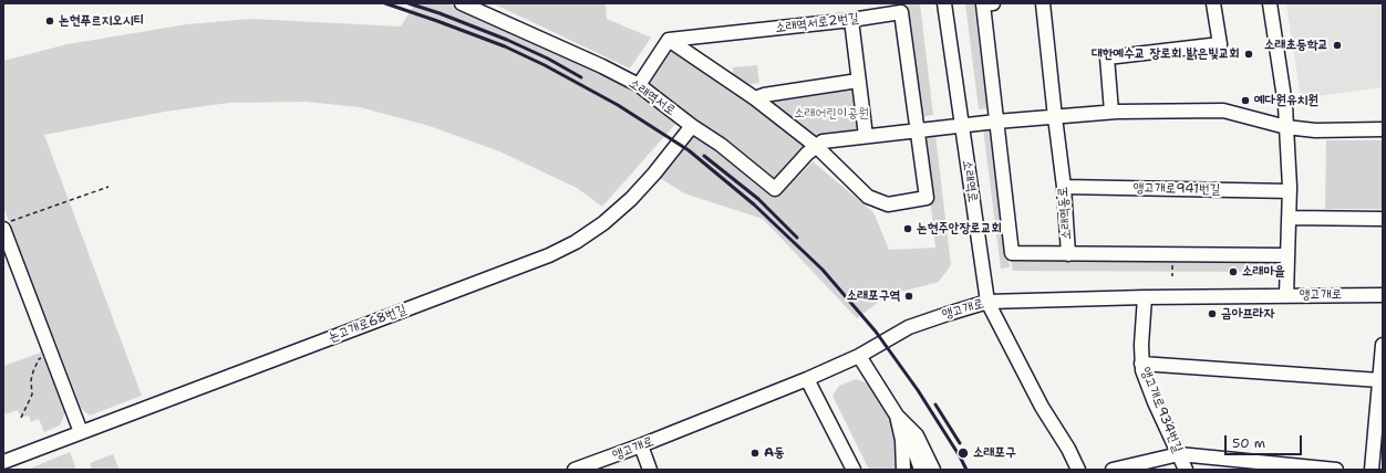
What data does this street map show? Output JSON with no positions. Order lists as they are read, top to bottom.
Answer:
{
  "streets": {
    "street": [
      "소래역서로2번길",
      "소래역서로",
      "소래역로",
      "앵고개로941번길",
      "소래역동로",
      "앵고개로",
      "논고개로68번길",
      "앵고개로934번길"
    ]
  },
  "crossings": [
    ["소래역서로2번길", "소래역서로"],
    ["소래역서로", "소래역로"],
    ["소래역서로", "논고개로68번길"],
    ["소래역로", "앵고개로"],
    ["앵고개로941번길", "소래역동로"],
    ["앵고개로", "앵고개로934번길"]
  ],
  "parks": ["소래어린이공원"],
  "places": [
    "논현푸르지오시티",
    "소래초등학교",
    "대한예수교 장로회 밝은빛교회",
    "예다원유치원",
    "논현주안장로교회",
    "소래마을",
    "소래포구역",
    "금아프라자",
    "A동",
    "소래포구"
  ],
  "scale_bar": "50 m"
}
